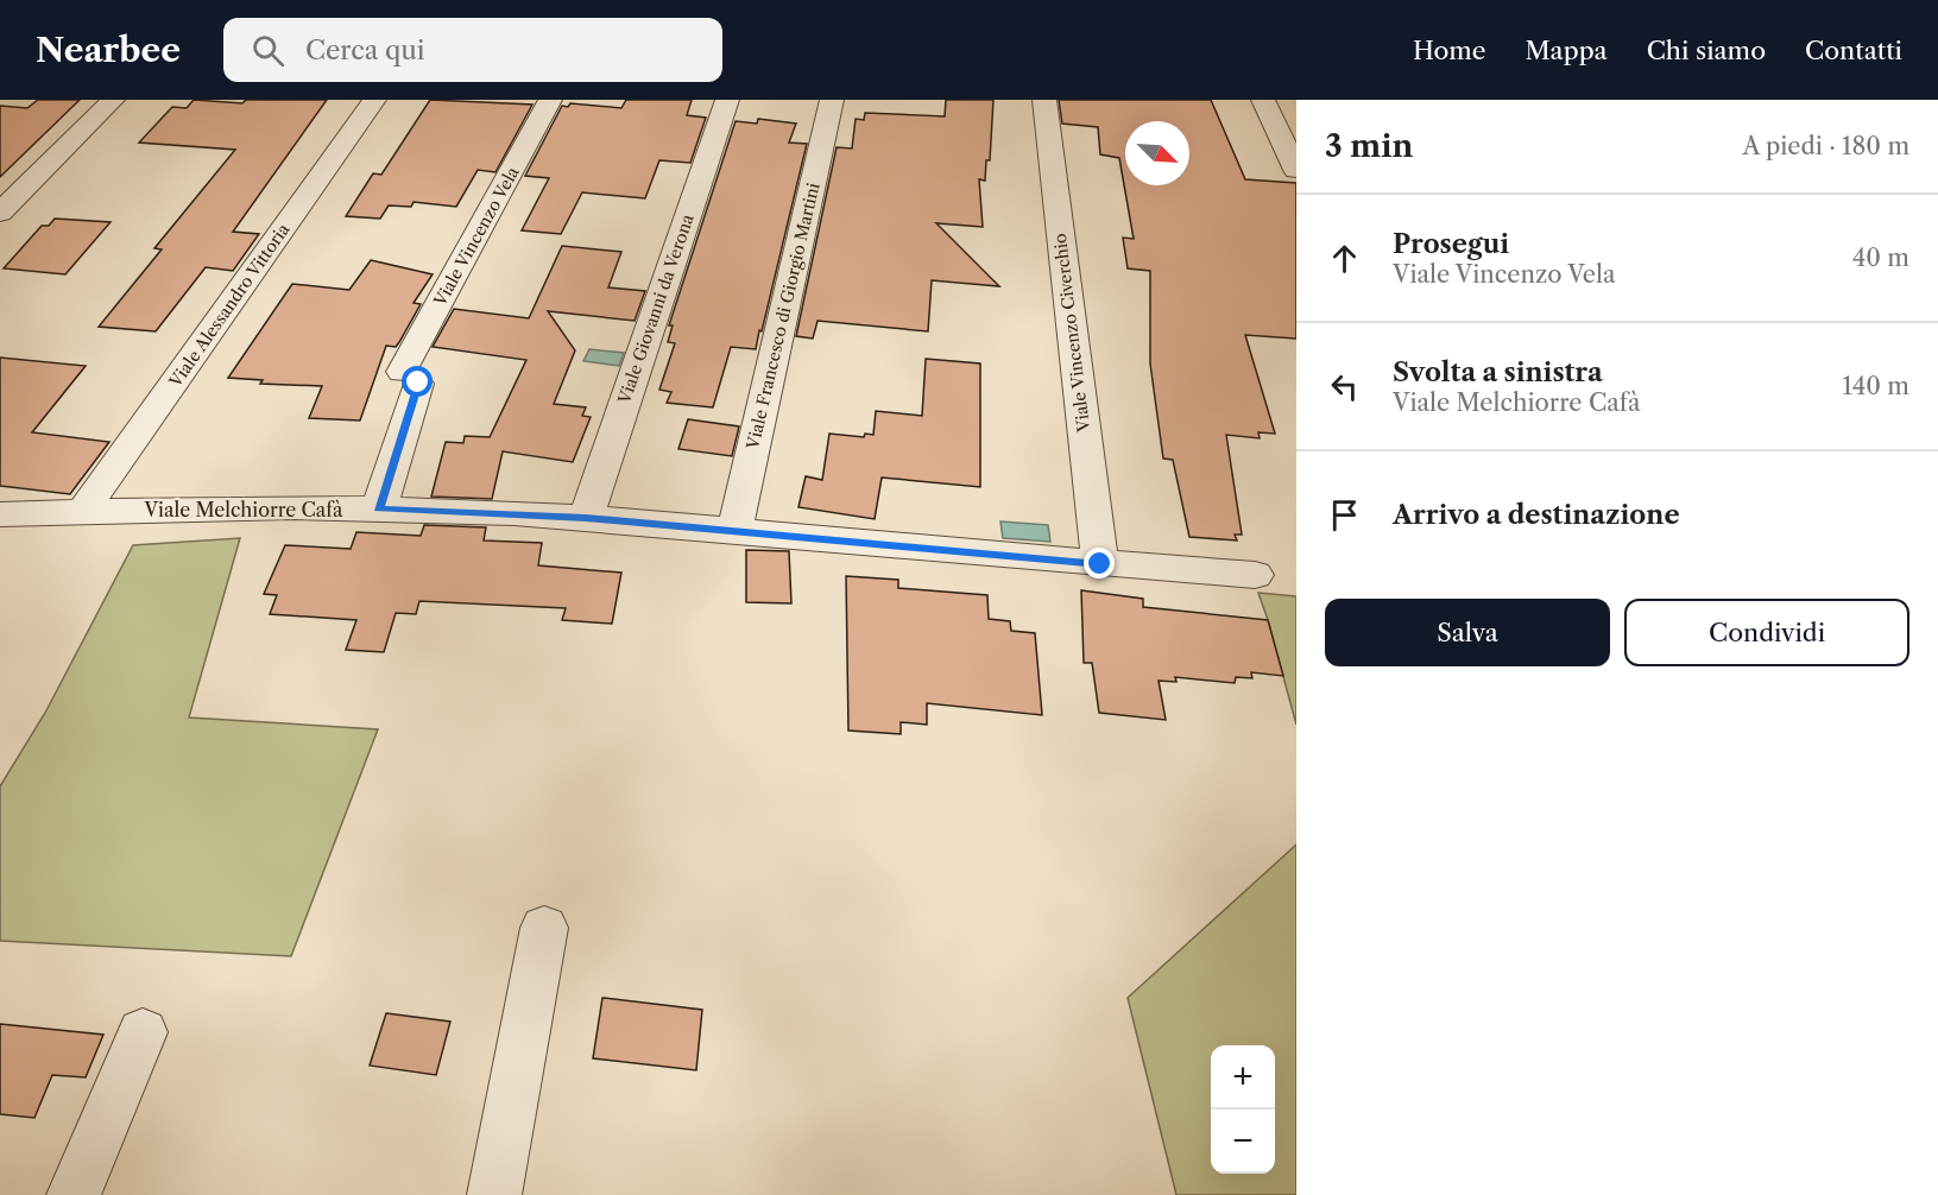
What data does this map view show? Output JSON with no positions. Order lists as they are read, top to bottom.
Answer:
{
  "streets": {
    "street": [
      "Viale Vincenzo Vela",
      "Viale Alessandro Vittoria",
      "Viale Giovanni da Verona",
      "Viale Francesco di Giorgio Martini",
      "Viale Vincenzo Civerchio",
      "Viale Melchiorre Cafà"
    ]
  },
  "crossings": [
    ["Viale Vincenzo Vela", "Viale Melchiorre Cafà"],
    ["Viale Alessandro Vittoria", "Viale Melchiorre Cafà"],
    ["Viale Giovanni da Verona", "Viale Melchiorre Cafà"],
    ["Viale Francesco di Giorgio Martini", "Viale Melchiorre Cafà"],
    ["Viale Vincenzo Civerchio", "Viale Melchiorre Cafà"]
  ],
  "north": "bottom right",
  "page": {
    "header": "Nearbee",
    "search": "Cerca qui",
    "nav": [
      "Home",
      "Mappa",
      "Chi siamo",
      "Contatti"
    ],
    "heading": ["3 min", "A piedi · 180 m"],
    "list": [
      ["Prosegui", "Viale Vincenzo Vela", "40 m"],
      ["Svolta a sinistra", "Viale Melchiorre Cafà", "140 m"],
      "Arrivo a destinazione"
    ],
    "buttons": ["Salva", "Condividi"],
    "map_buttons": ["+", "−"]
  }
}
